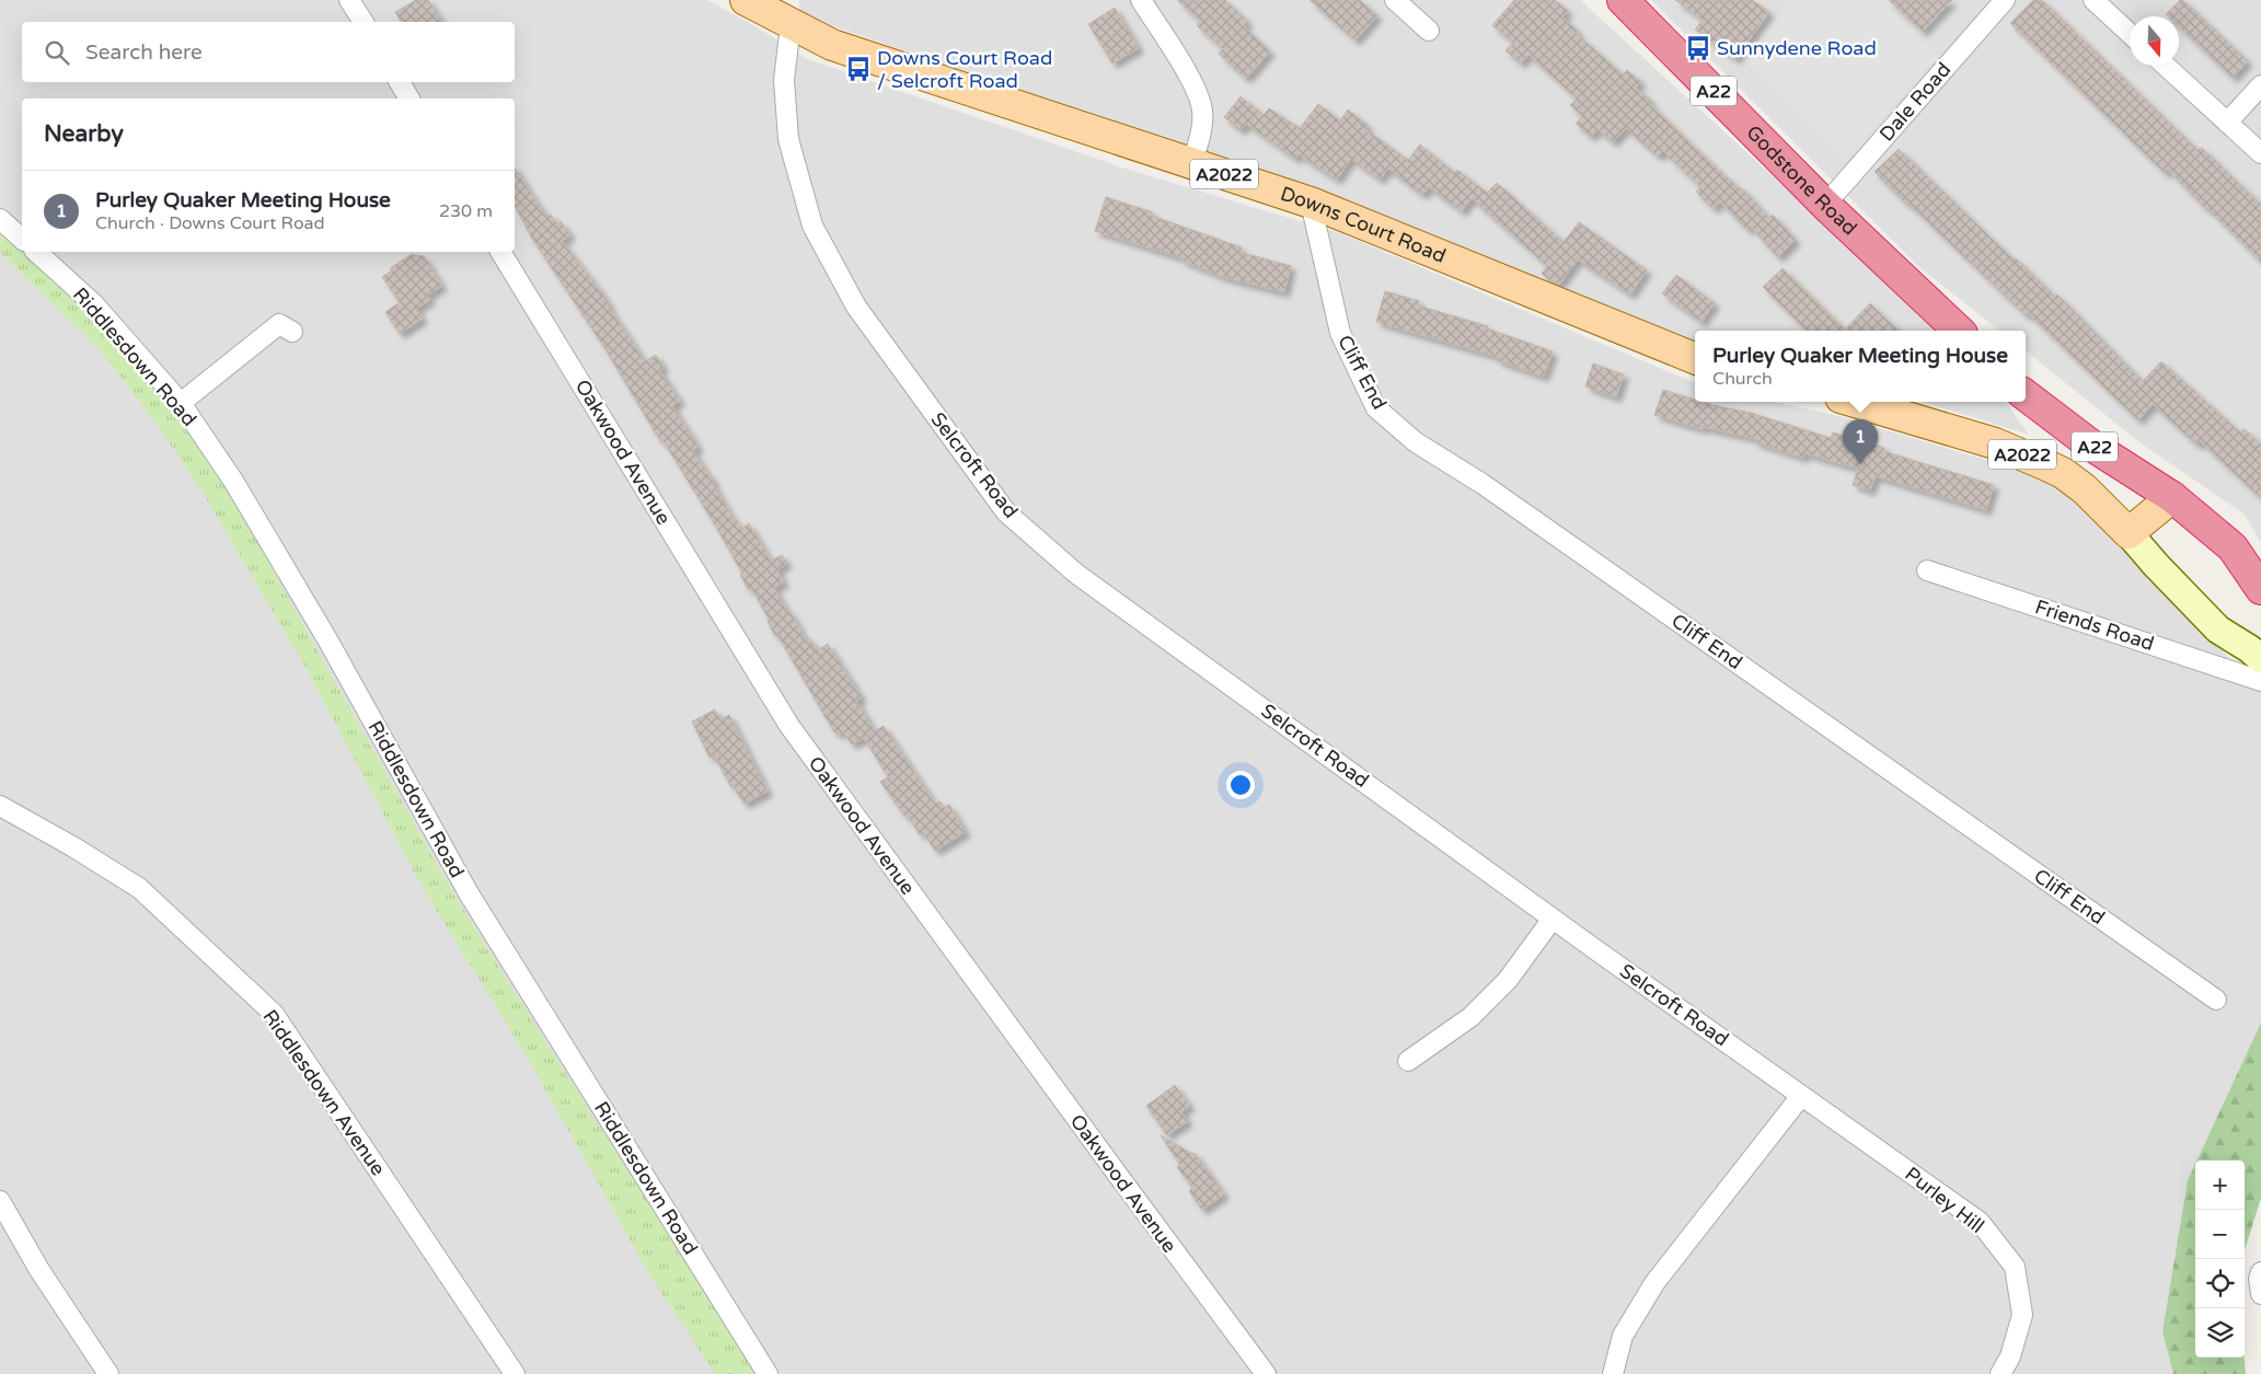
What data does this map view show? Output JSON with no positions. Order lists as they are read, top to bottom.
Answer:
{
  "streets": {
    "highway": ["A22", "Godstone Road"],
    "main road": ["A2022", "Downs Court Road"],
    "street": [
      "Dale Road",
      "Riddlesdown Road",
      "Cliff End",
      "Oakwood Avenue",
      "Selcroft Road",
      "Friends Road",
      "Riddlesdown Avenue",
      "Purley Hill"
    ]
  },
  "crossings": [
    ["Dale Road", "Godstone Road"],
    ["Downs Court Road", "Cliff End"],
    ["Downs Court Road", "Selcroft Road"],
    ["Selcroft Road", "Purley Hill"]
  ],
  "places": {
    "bus stop": ["Sunnydene Road", "Downs Court Road / Selcroft Road"]
  },
  "north": "bottom",
  "page": {
    "search": "Search here",
    "heading": "Nearby",
    "list": [
      {
        "mark": "1",
        "name": "Purley Quaker Meeting House",
        "note": "Church · Downs Court Road",
        "value": "230 m"
      }
    ],
    "popup": ["Purley Quaker Meeting House", "Church"],
    "pins": "1",
    "map_buttons": ["+", "−"]
  }
}
